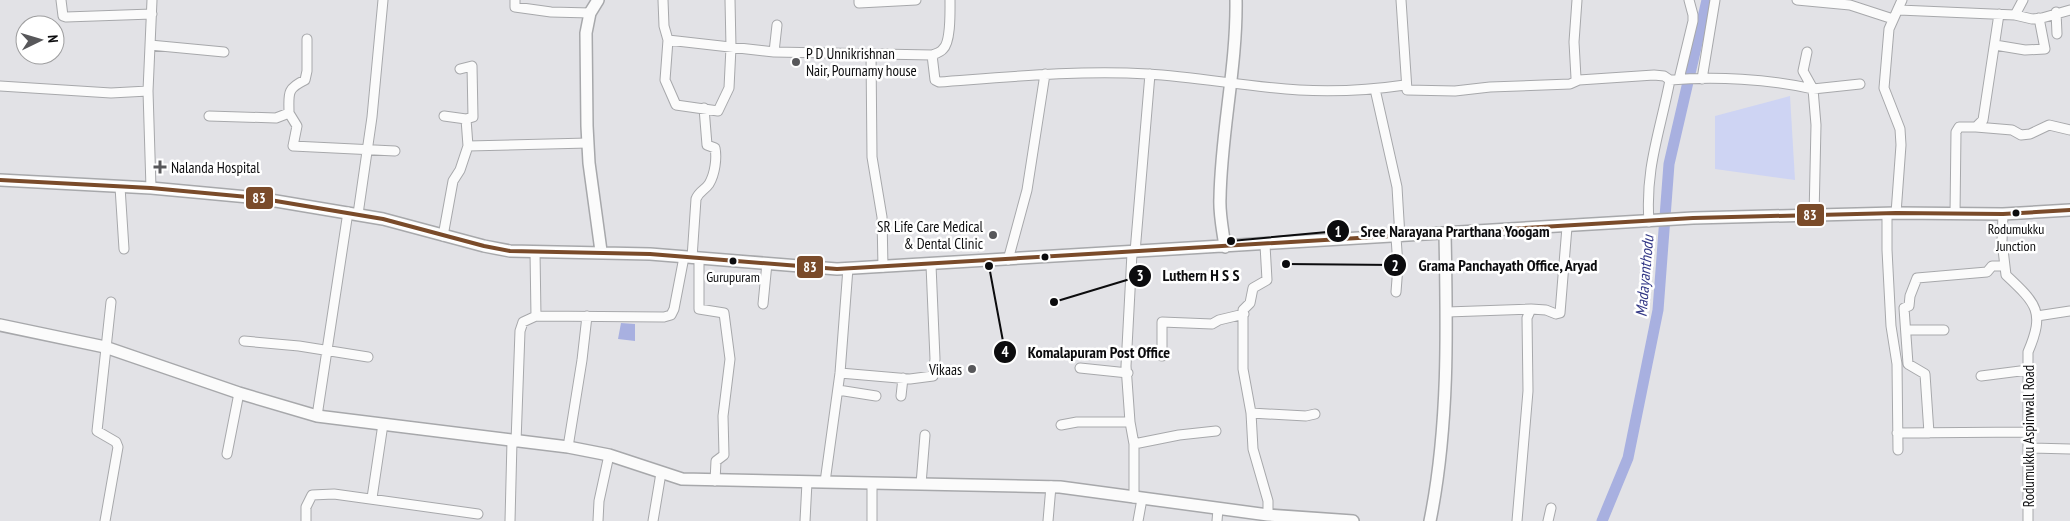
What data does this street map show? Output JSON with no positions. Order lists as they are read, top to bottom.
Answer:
{
  "streets": {
    "street": ["Rodumukku Aspinwall Road"]
  },
  "water": ["Madayanthodu"],
  "places": {
    "other": [
      "P D Unnikrishnan Nair, Pournamy house",
      "Rodumukku Junction",
      "SR Life Care Medical & Dental Clinic",
      "Sree Narayana Prarthana Yoogam",
      "Gurupuram",
      "Grama Panchayath Office, Aryad",
      "Komalapuram Post Office",
      "Luthern H S S",
      "Vikaas"
    ],
    "health": ["Nalanda Hospital"]
  },
  "lines": ["transit line 83"],
  "north": "right"
}
